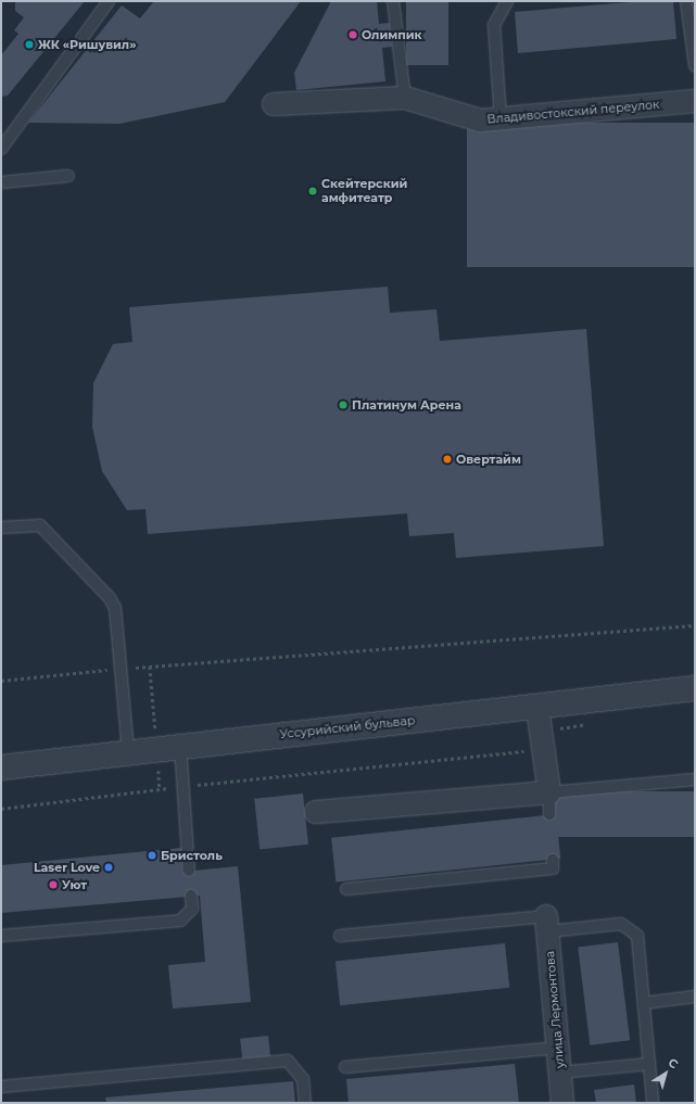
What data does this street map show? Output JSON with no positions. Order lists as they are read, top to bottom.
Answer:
{
  "streets": {
    "street": ["Владивостокский переулок", "Уссурийский бульвар", "улица Лермонтова"]
  },
  "places": [
    "Олимпик",
    "ЖК «Ришувил»",
    "Скейтерский амфитеатр",
    "Платинум Арена",
    "Овертайм",
    "Бристоль",
    "Laser Love",
    "Уют"
  ],
  "north": "top right"
}
